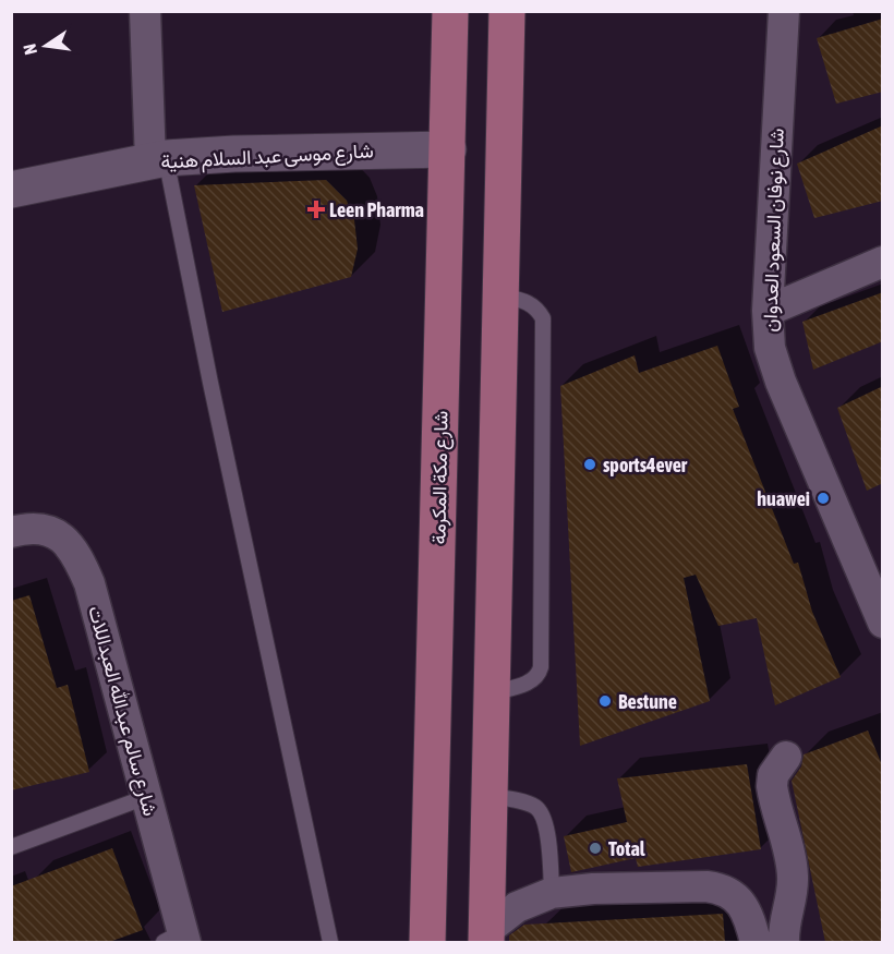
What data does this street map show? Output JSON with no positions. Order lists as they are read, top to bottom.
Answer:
{
  "streets": {
    "main road": ["شارع مكة المكرمة"],
    "street": ["شارع موسى عبد السلام هنية", "شارع نوفان السعود العدوان", "شارع سالم عبدالله العبداللات"]
  },
  "crossings": [
    ["شارع موسى عبد السلام هنية", "شارع مكة المكرمة"]
  ],
  "places": {
    "health": ["Leen Pharma"],
    "other": [
      "sports4ever",
      "huawei",
      "Bestune",
      "Total"
    ]
  },
  "north": "left"
}
